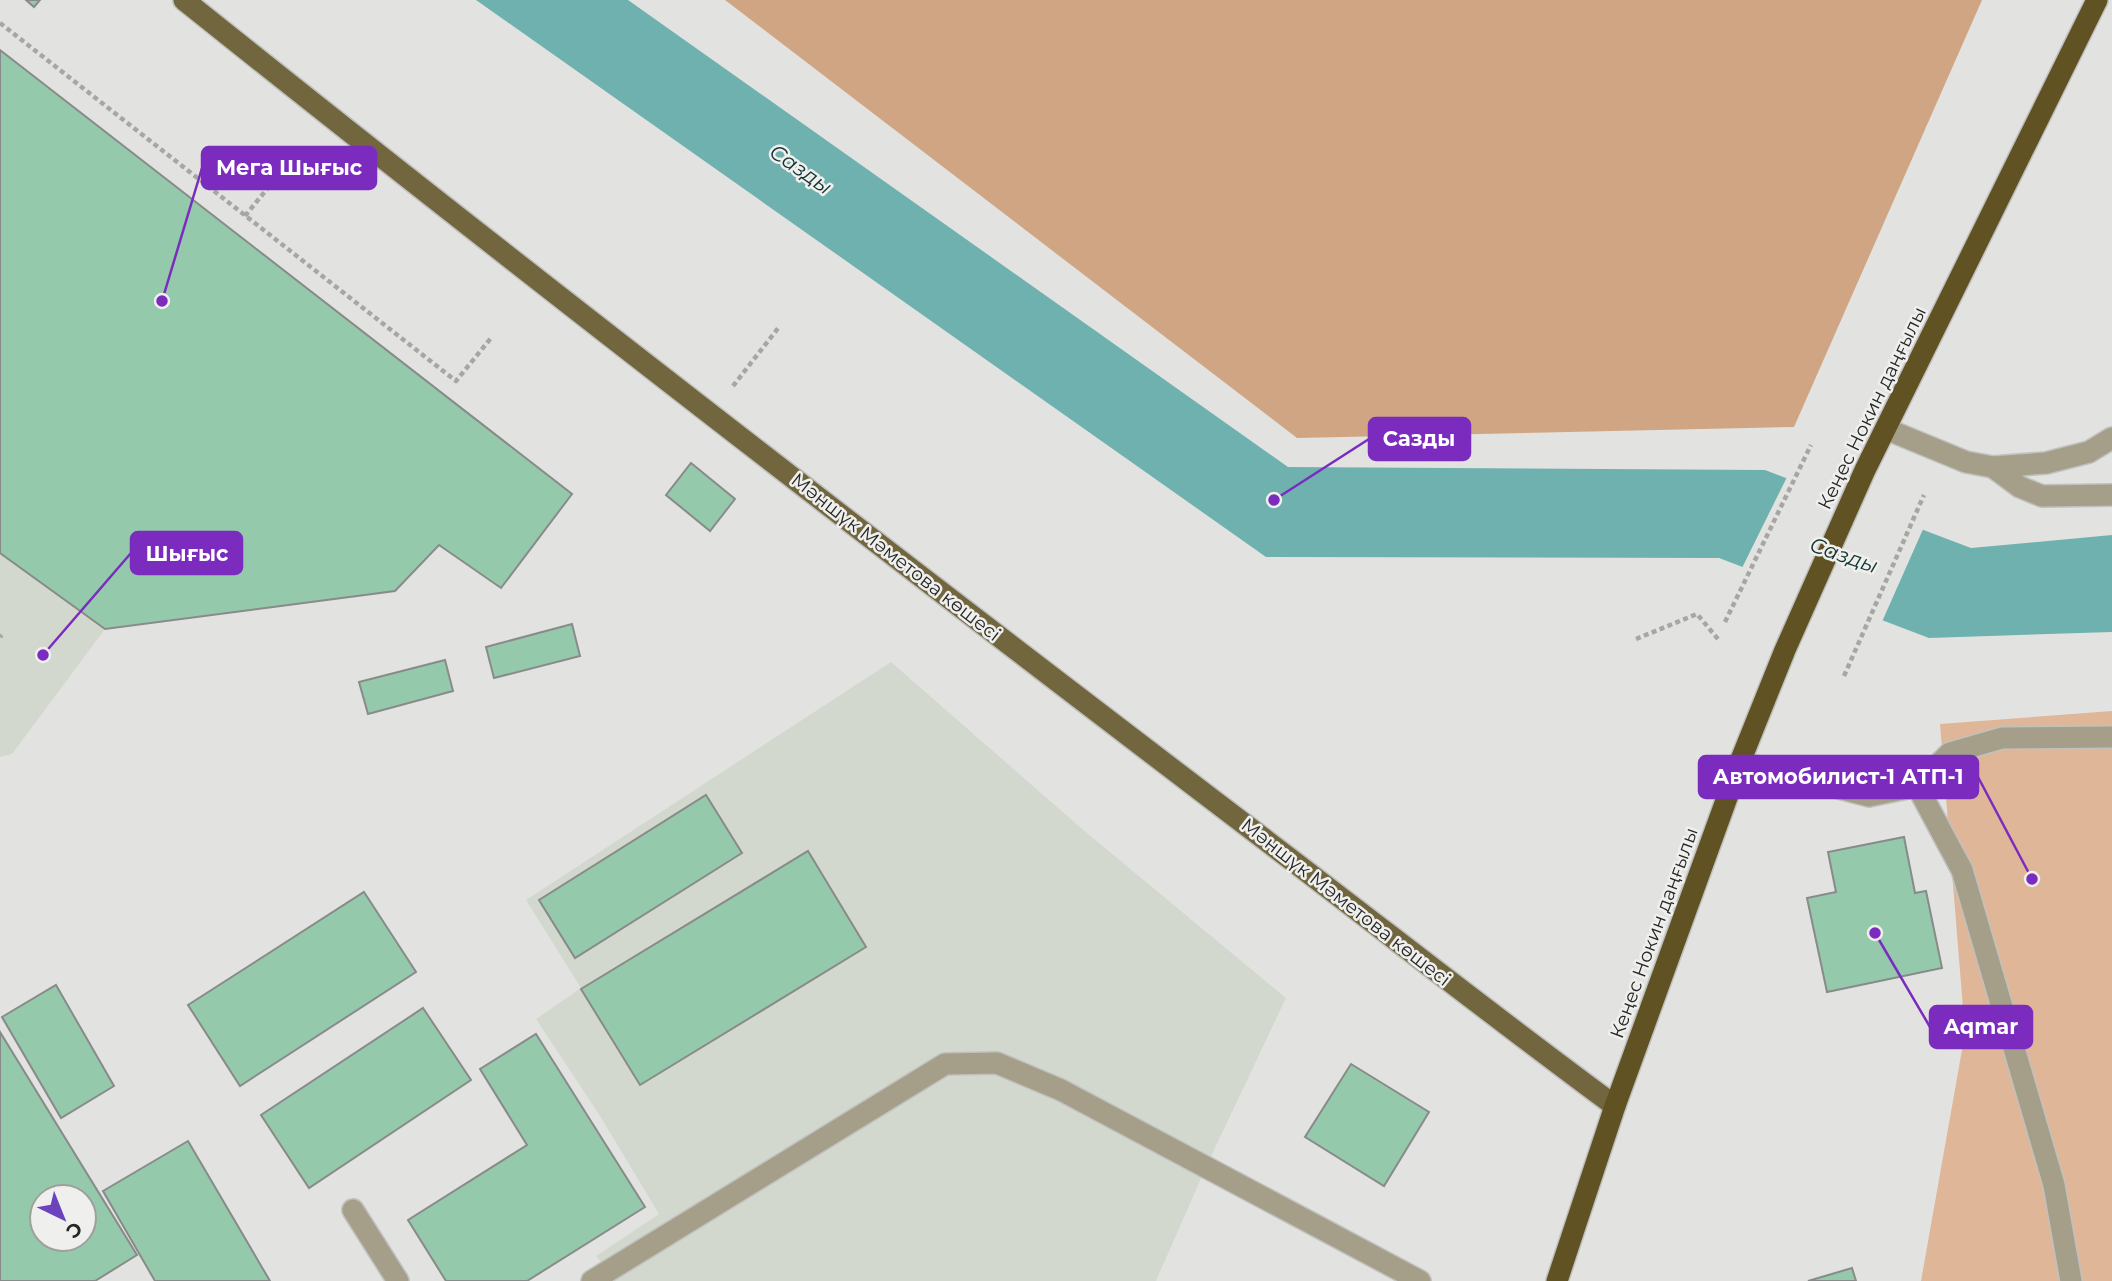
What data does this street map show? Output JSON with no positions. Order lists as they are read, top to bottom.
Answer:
{
  "streets": {
    "highway": ["Кеңес Нокин даңғылы"],
    "main road": ["Мәншүк Мәметова көшесі"]
  },
  "crossings": [
    ["Кеңес Нокин даңғылы", "Мәншүк Мәметова көшесі"]
  ],
  "water": ["Сазды"],
  "places": [
    "Мега Шығыс",
    "Сазды",
    "Шығыс",
    "Автомобилист-1 АТП-1",
    "Aqmar"
  ],
  "north": "bottom right"
}
